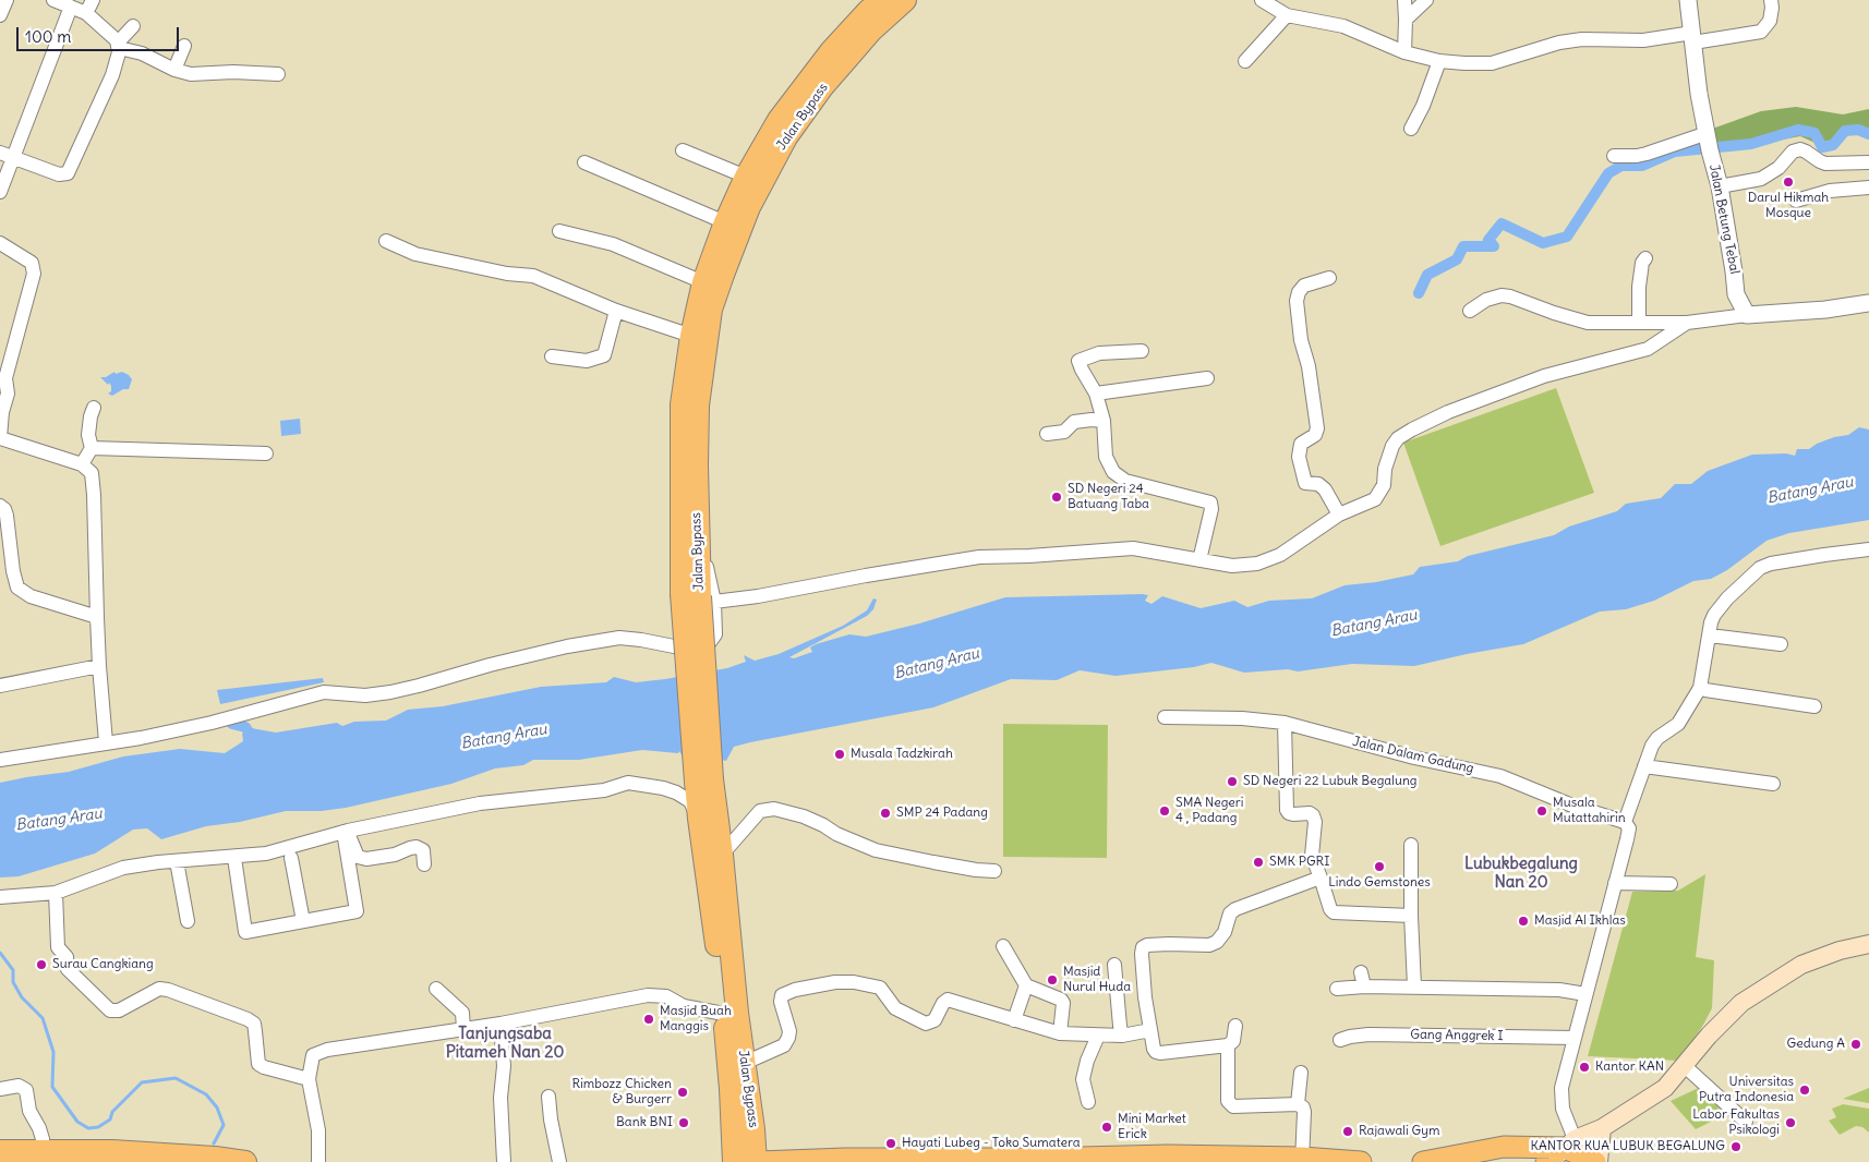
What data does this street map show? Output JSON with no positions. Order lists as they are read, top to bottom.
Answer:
{
  "streets": {
    "highway": ["Jalan Bypass"],
    "street": ["Jalan Betung Tebal", "Jalan Dalam Gadung", "Gang Anggrek I"]
  },
  "districts": ["Lubukbegalung Nan 20", "Tanjungsaba Pitameh Nan 20"],
  "water": ["Batang Arau"],
  "places": [
    "Darul Hikmah Mosque",
    "SD Negeri 24 Batuang Taba",
    "Musala Tadzkirah",
    "SD Negeri 22 Lubuk Begalung",
    "SMA Negeri 4 , Padang",
    "Musala Mutattahirin",
    "SMP 24 Padang",
    "SMK PGRI",
    "Lindo Gemstones",
    "Masjid Al Ikhlas",
    "Surau Cangkiang",
    "Masjid Nurul Huda",
    "Masjid Buah Manggis",
    "Gedung A",
    "Kantor KAN",
    "Universitas Putra Indonesia",
    "Rimbozz Chicken & Burgerr",
    "Bank BNI",
    "Labor Fakultas Psikologi",
    "Mini Market Erick",
    "Rajawali Gym",
    "Hayati Lubeg - Toko Sumatera",
    "KANTOR KUA LUBUK BEGALUNG"
  ],
  "scale_bar": "100 m"
}
